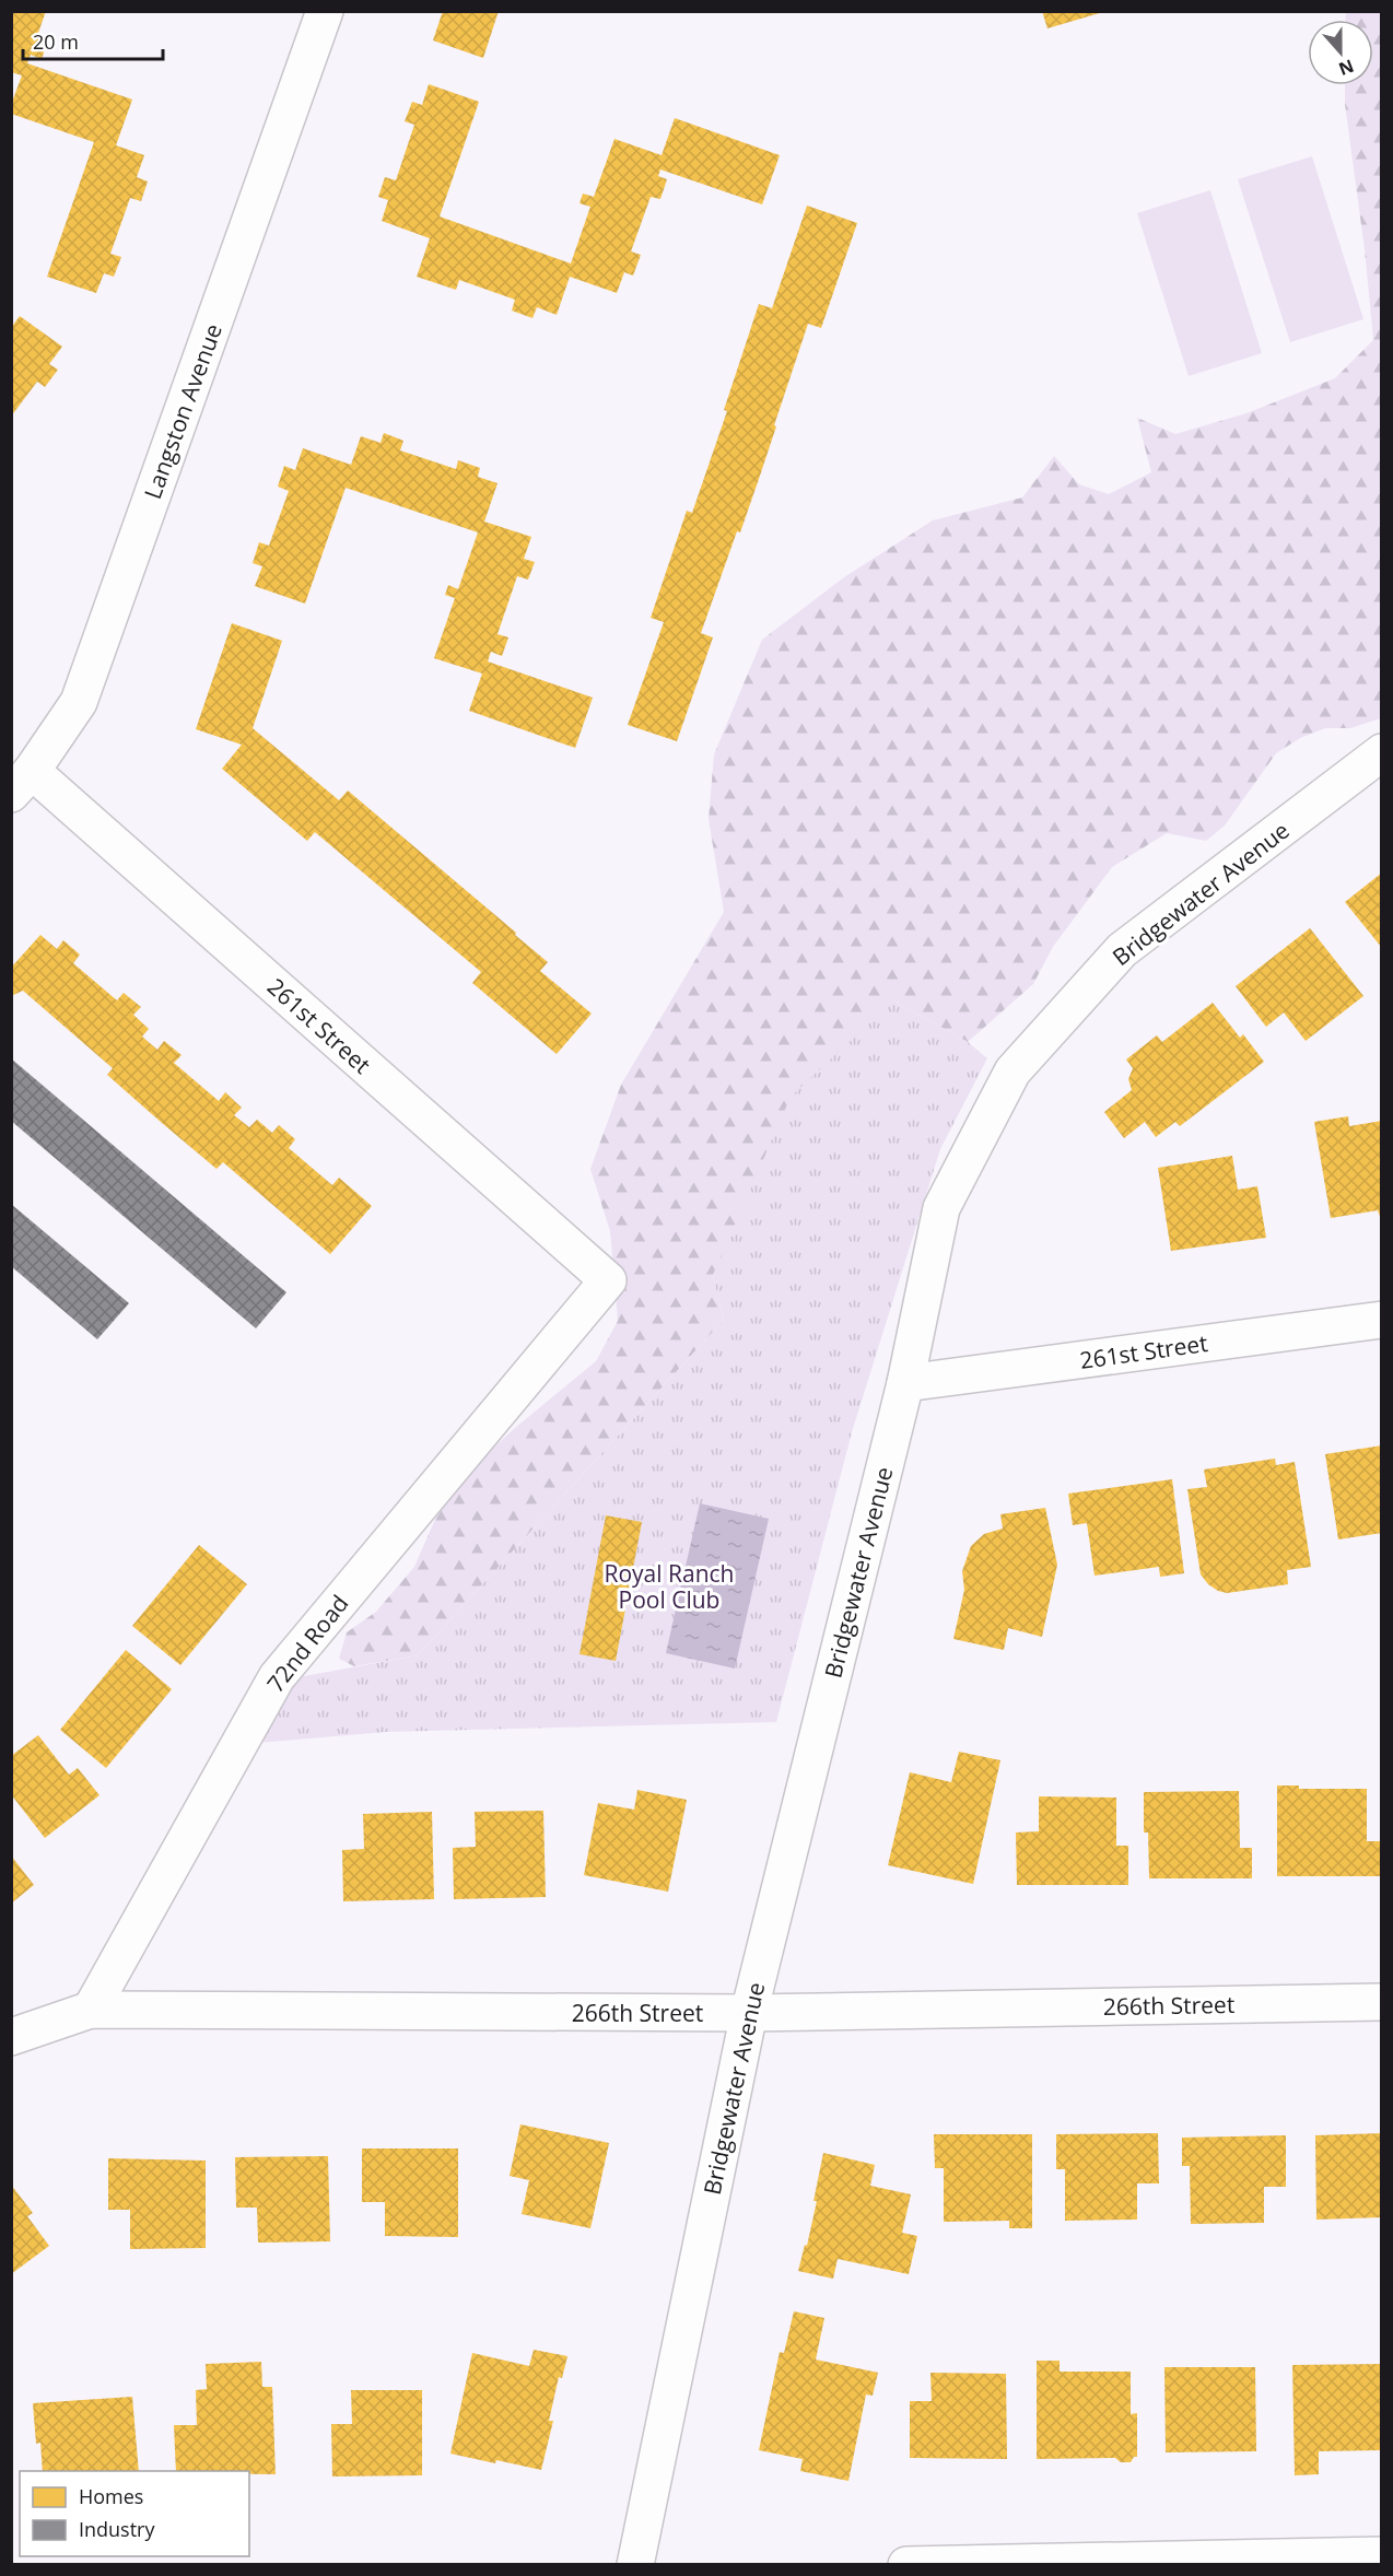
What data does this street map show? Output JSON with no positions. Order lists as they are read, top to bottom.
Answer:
{
  "streets": {
    "street": [
      "Langston Avenue",
      "Bridgewater Avenue",
      "261st Street",
      "72nd Road",
      "266th Street"
    ]
  },
  "crossings": [
    ["Langston Avenue", "261st Street"],
    ["Bridgewater Avenue", "261st Street"],
    ["Bridgewater Avenue", "266th Street"],
    ["261st Street", "72nd Road"],
    ["72nd Road", "266th Street"]
  ],
  "parks": ["Royal Ranch Pool Club"],
  "legend": ["Homes", "Industry"],
  "scale_bar": "20 m",
  "north": "bottom"
}
